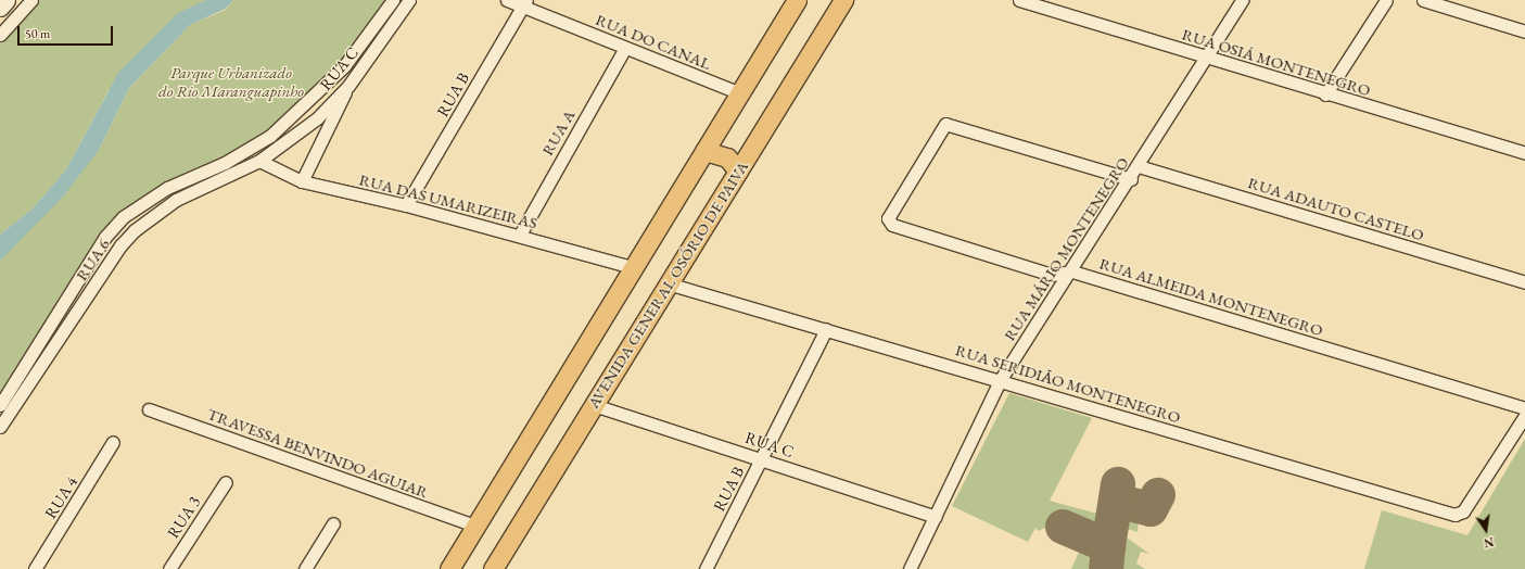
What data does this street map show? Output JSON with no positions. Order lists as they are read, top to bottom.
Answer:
{
  "streets": {
    "main road": ["AVENIDA GENERAL OSÓRIO DE PAIVA"],
    "street": [
      "RUA DO CANAL",
      "RUA OSIÁ MONTENEGRO",
      "RUA C",
      "RUA B",
      "RUA A",
      "RUA DAS UMARIZEIRAS",
      "RUA ADAUTO CASTELO",
      "RUA MÁRIO MONTENEGRO",
      "RUA 6",
      "RUA ALMEIDA MONTENEGRO",
      "RUA SERIDIÃO MONTENEGRO",
      "TRAVESSA BENVINDO AGUIAR",
      "RUA 4",
      "RUA 3"
    ]
  },
  "crossings": [
    ["RUA DO CANAL", "RUA B"],
    ["RUA DO CANAL", "RUA A"],
    ["RUA OSIÁ MONTENEGRO", "RUA MÁRIO MONTENEGRO"],
    ["RUA C", "RUA B"],
    ["RUA C", "RUA DAS UMARIZEIRAS"],
    ["RUA C", "RUA MÁRIO MONTENEGRO"],
    ["RUA C", "RUA 6"],
    ["RUA C", "AVENIDA GENERAL OSÓRIO DE PAIVA"],
    ["RUA B", "RUA DAS UMARIZEIRAS"],
    ["RUA B", "RUA SERIDIÃO MONTENEGRO"],
    ["RUA A", "RUA DAS UMARIZEIRAS"],
    ["RUA DAS UMARIZEIRAS", "RUA 6"],
    ["RUA ADAUTO CASTELO", "RUA MÁRIO MONTENEGRO"],
    ["RUA MÁRIO MONTENEGRO", "RUA ALMEIDA MONTENEGRO"],
    ["RUA MÁRIO MONTENEGRO", "RUA SERIDIÃO MONTENEGRO"],
    ["AVENIDA GENERAL OSÓRIO DE PAIVA", "RUA SERIDIÃO MONTENEGRO"]
  ],
  "parks": ["Parque Urbanizado do Rio Maranguapinho"],
  "scale_bar": "50 m",
  "north": "bottom"
}
